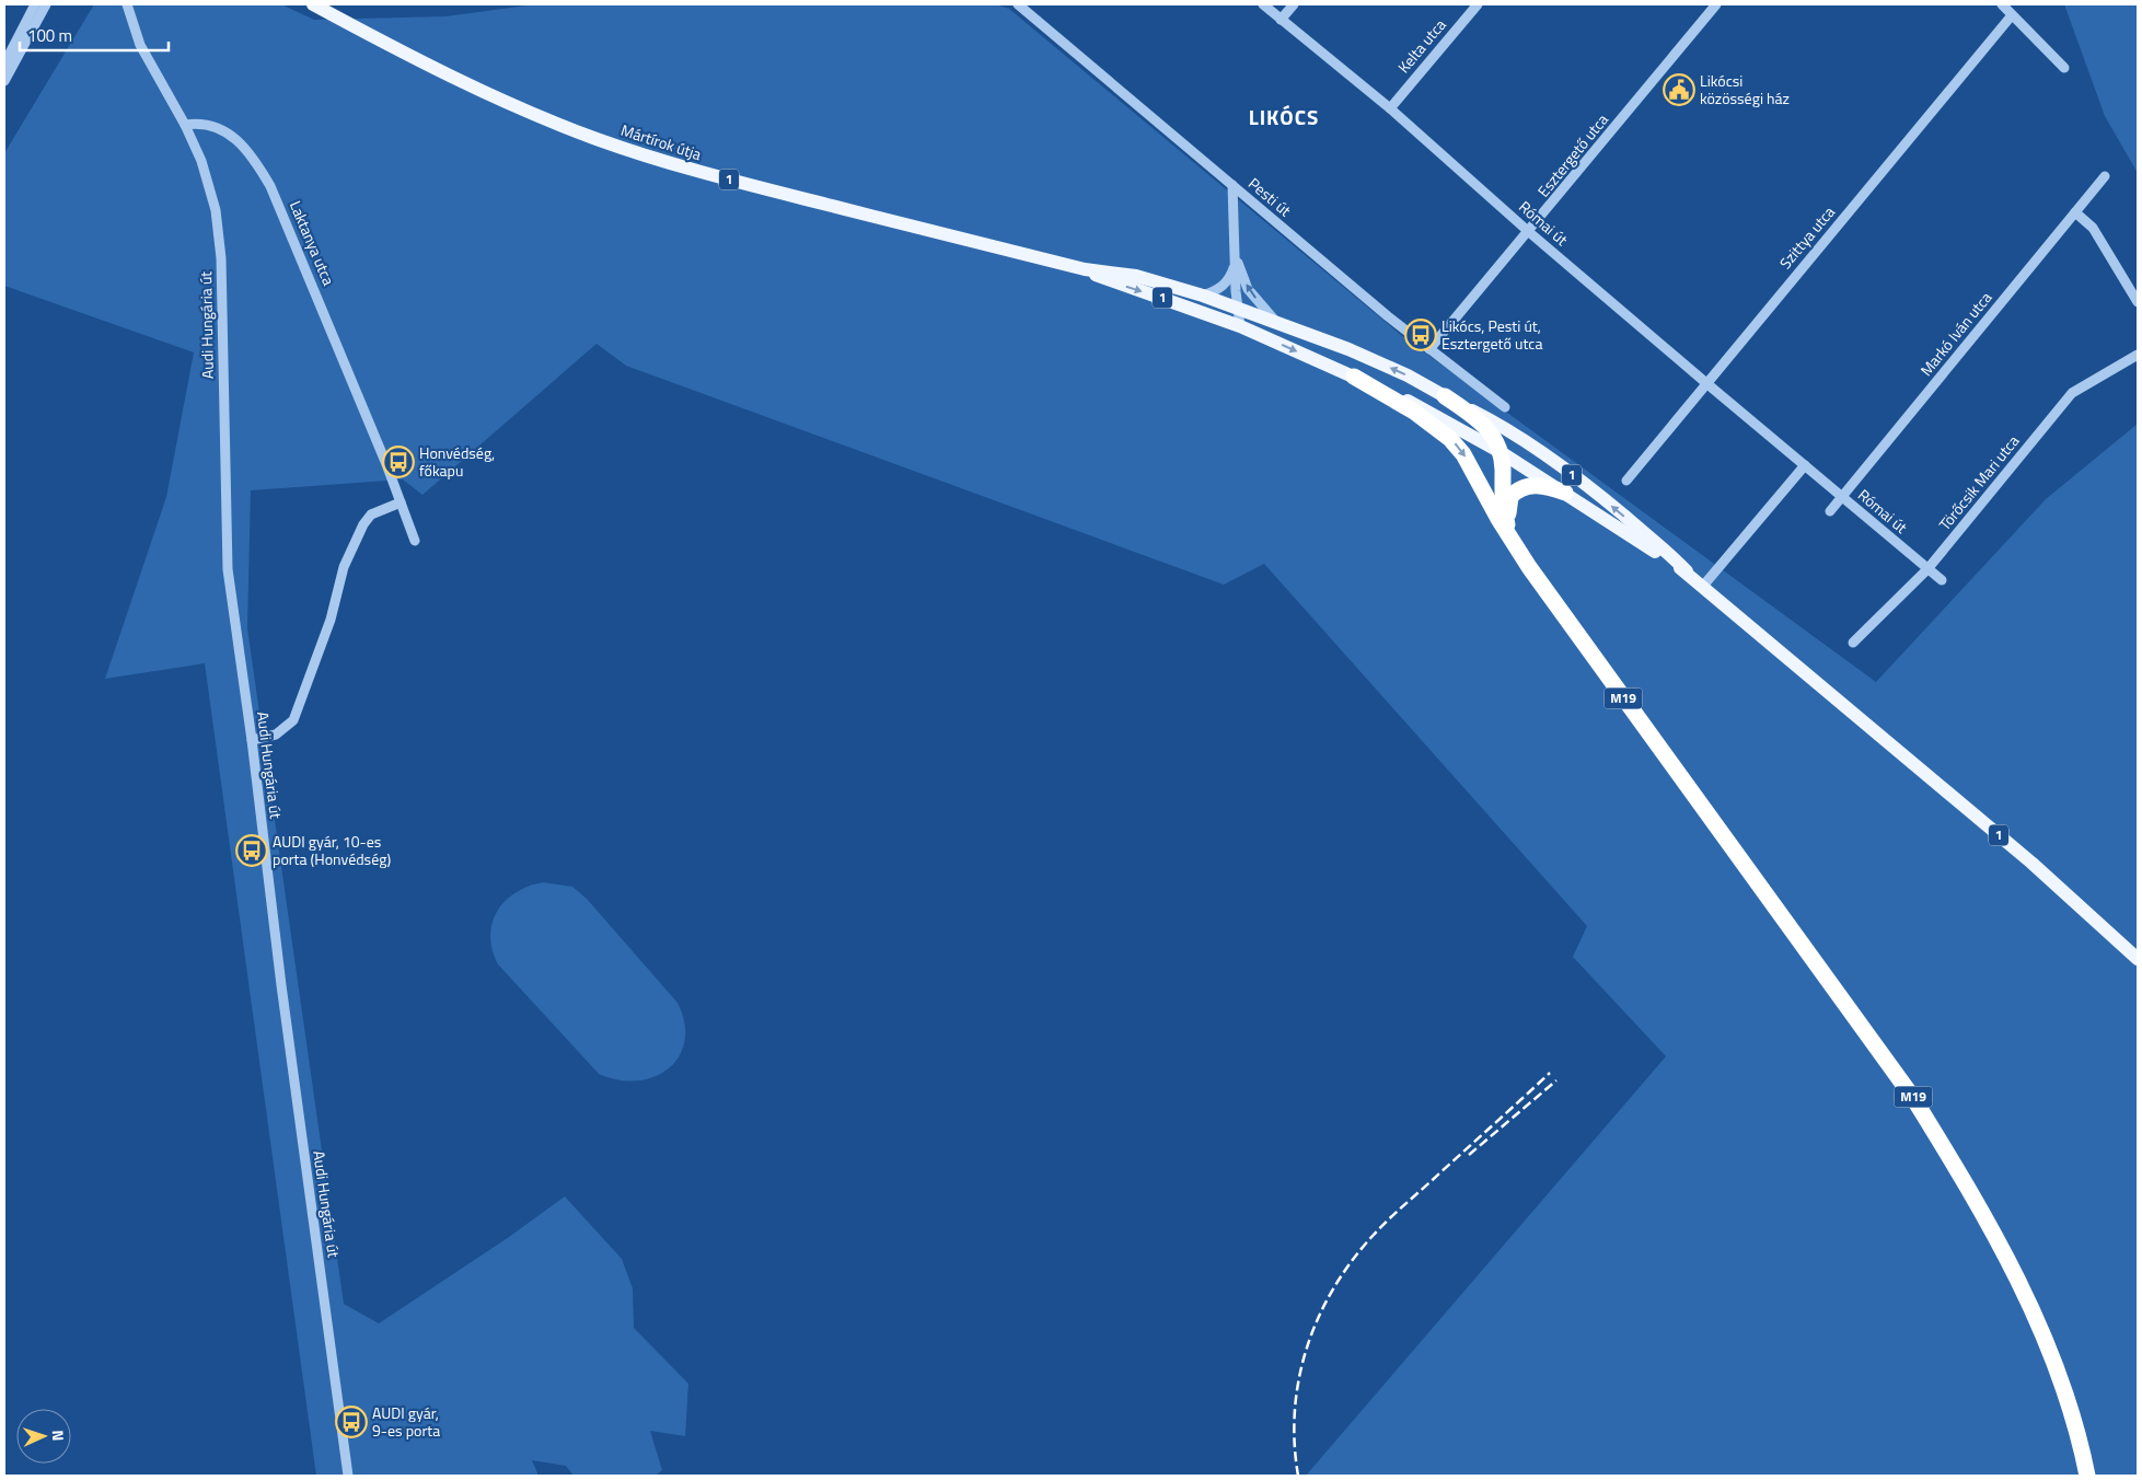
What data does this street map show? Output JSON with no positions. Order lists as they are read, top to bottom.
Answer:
{
  "streets": {
    "highway": ["M19"],
    "main road": ["Mártírok útja", "1"],
    "street": [
      "Kelta utca",
      "Esztergető utca",
      "Pesti út",
      "Római út",
      "Szittya utca",
      "Laktanya utca",
      "Audi Hungária út",
      "Markó Iván utca",
      "Törőcsik Mari utca"
    ]
  },
  "crossings": [
    ["Kelta utca", "Római út"],
    ["Mártírok útja", "1"],
    ["Esztergető utca", "Pesti út"],
    ["Esztergető utca", "Római út"],
    ["Római út", "Szittya utca"],
    ["Római út", "Markó Iván utca"],
    ["Római út", "Törőcsik Mari utca"],
    ["Laktanya utca", "Audi Hungária út"]
  ],
  "districts": ["LIKÓCS"],
  "places": {
    "public building": ["Likócsi közösségi ház"],
    "bus stop": [
      "Likócs, Pesti út, Esztergető utca",
      "Honvédség, főkapu",
      "AUDI gyár, 10-es porta (Honvédség)",
      "AUDI gyár, 9-es porta"
    ]
  },
  "scale_bar": "100 m",
  "north": "right"
}
